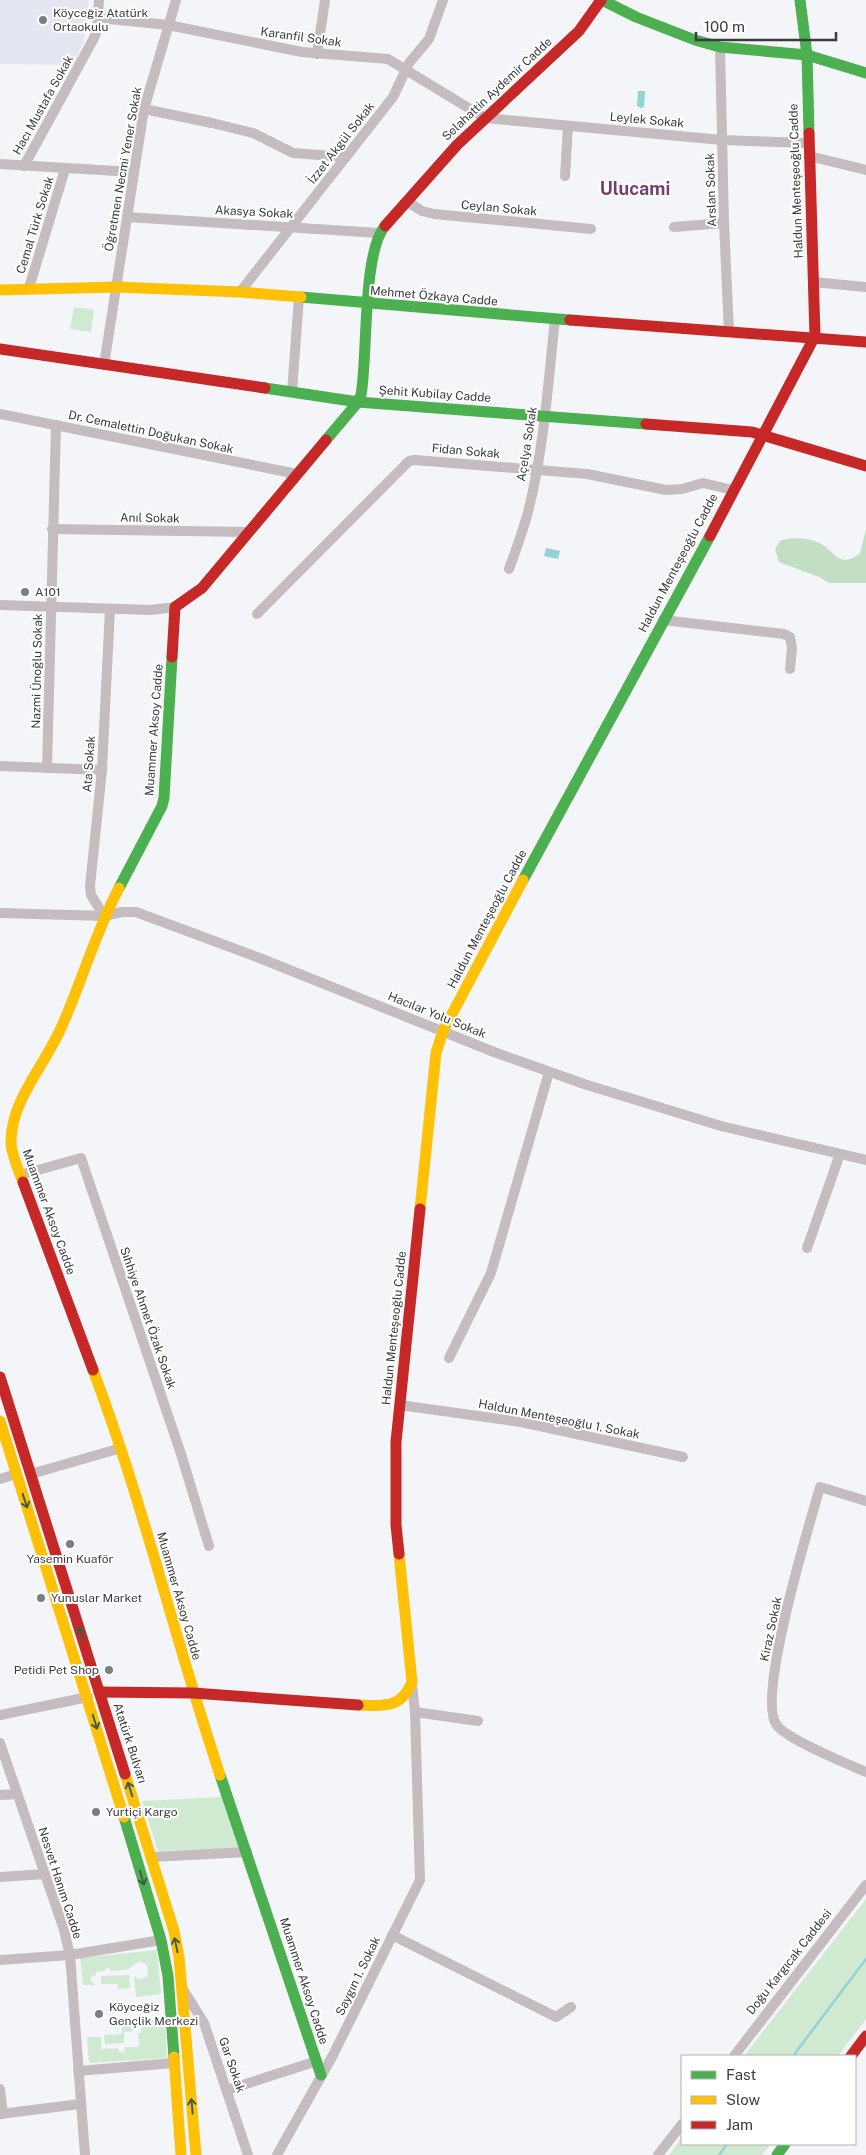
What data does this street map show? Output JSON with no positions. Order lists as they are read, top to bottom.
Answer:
{
  "streets": {
    "street": [
      "Karanfil Sokak",
      "Selahattin Aydemir Cadde",
      "Hacı Mustafa Sokak",
      "Leylek Sokak",
      "İzzet Akgül Sokak",
      "Öğretmen Necmi Yener Sokak",
      "Haldun Menteşeoğlu Cadde",
      "Arslan Sokak",
      "Ceylan Sokak",
      "Akasya Sokak",
      "Cemal Türk Sokak",
      "Mehmet Özkaya Cadde",
      "Şehit Kubilay Cadde",
      "Dr. Cemalettin Doğukan Sokak",
      "Açelya Sokak",
      "Fidan Sokak",
      "Anıl Sokak",
      "Nazmi Ünoğlu Sokak",
      "Muammer Aksoy Cadde",
      "Ata Sokak",
      "Hacılar Yolu Sokak",
      "Sıhhiye Ahmet Özak Sokak",
      "Haldun Menteşeoğlu 1. Sokak",
      "Kiraz Sokak",
      "Atatürk Bulvarı",
      "Nesvet Hanım Cadde",
      "Doğu Kargıcak Caddesi",
      "Saygın 1. Sokak",
      "Gar Sokak"
    ]
  },
  "crossings": [
    ["Karanfil Sokak", "Selahattin Aydemir Cadde"],
    ["Karanfil Sokak", "Hacı Mustafa Sokak"],
    ["Karanfil Sokak", "Leylek Sokak"],
    ["Karanfil Sokak", "İzzet Akgül Sokak"],
    ["Karanfil Sokak", "Öğretmen Necmi Yener Sokak"],
    ["Selahattin Aydemir Cadde", "Leylek Sokak"],
    ["Selahattin Aydemir Cadde", "Ceylan Sokak"],
    ["Selahattin Aydemir Cadde", "Akasya Sokak"],
    ["Leylek Sokak", "Haldun Menteşeoğlu Cadde"],
    ["Leylek Sokak", "Arslan Sokak"],
    ["İzzet Akgül Sokak", "Akasya Sokak"],
    ["İzzet Akgül Sokak", "Mehmet Özkaya Cadde"],
    ["Öğretmen Necmi Yener Sokak", "Akasya Sokak"],
    ["Öğretmen Necmi Yener Sokak", "Mehmet Özkaya Cadde"],
    ["Öğretmen Necmi Yener Sokak", "Şehit Kubilay Cadde"],
    ["Haldun Menteşeoğlu Cadde", "Mehmet Özkaya Cadde"],
    ["Haldun Menteşeoğlu Cadde", "Şehit Kubilay Cadde"],
    ["Haldun Menteşeoğlu Cadde", "Fidan Sokak"],
    ["Haldun Menteşeoğlu Cadde", "Hacılar Yolu Sokak"],
    ["Haldun Menteşeoğlu Cadde", "Haldun Menteşeoğlu 1. Sokak"],
    ["Haldun Menteşeoğlu Cadde", "Saygın 1. Sokak"],
    ["Arslan Sokak", "Mehmet Özkaya Cadde"],
    ["Cemal Türk Sokak", "Mehmet Özkaya Cadde"],
    ["Mehmet Özkaya Cadde", "Açelya Sokak"],
    ["Şehit Kubilay Cadde", "Açelya Sokak"],
    ["Dr. Cemalettin Doğukan Sokak", "Nazmi Ünoğlu Sokak"],
    ["Açelya Sokak", "Fidan Sokak"],
    ["Anıl Sokak", "Nazmi Ünoğlu Sokak"],
    ["Muammer Aksoy Cadde", "Ata Sokak"],
    ["Muammer Aksoy Cadde", "Hacılar Yolu Sokak"],
    ["Muammer Aksoy Cadde", "Sıhhiye Ahmet Özak Sokak"],
    ["Muammer Aksoy Cadde", "Saygın 1. Sokak"],
    ["Ata Sokak", "Hacılar Yolu Sokak"],
    ["Atatürk Bulvarı", "Gar Sokak"]
  ],
  "districts": ["Ulucami"],
  "places": [
    "Köyceğiz Atatürk Ortaokulu",
    "A101",
    "Yasemin Kuaför",
    "Yunuslar Market",
    "Petidi Pet Shop",
    "Yurtiçi Kargo",
    "Köyceğiz Gençlik Merkezi"
  ],
  "legend": ["Fast", "Slow", "Jam"],
  "scale_bar": "100 m"
}
